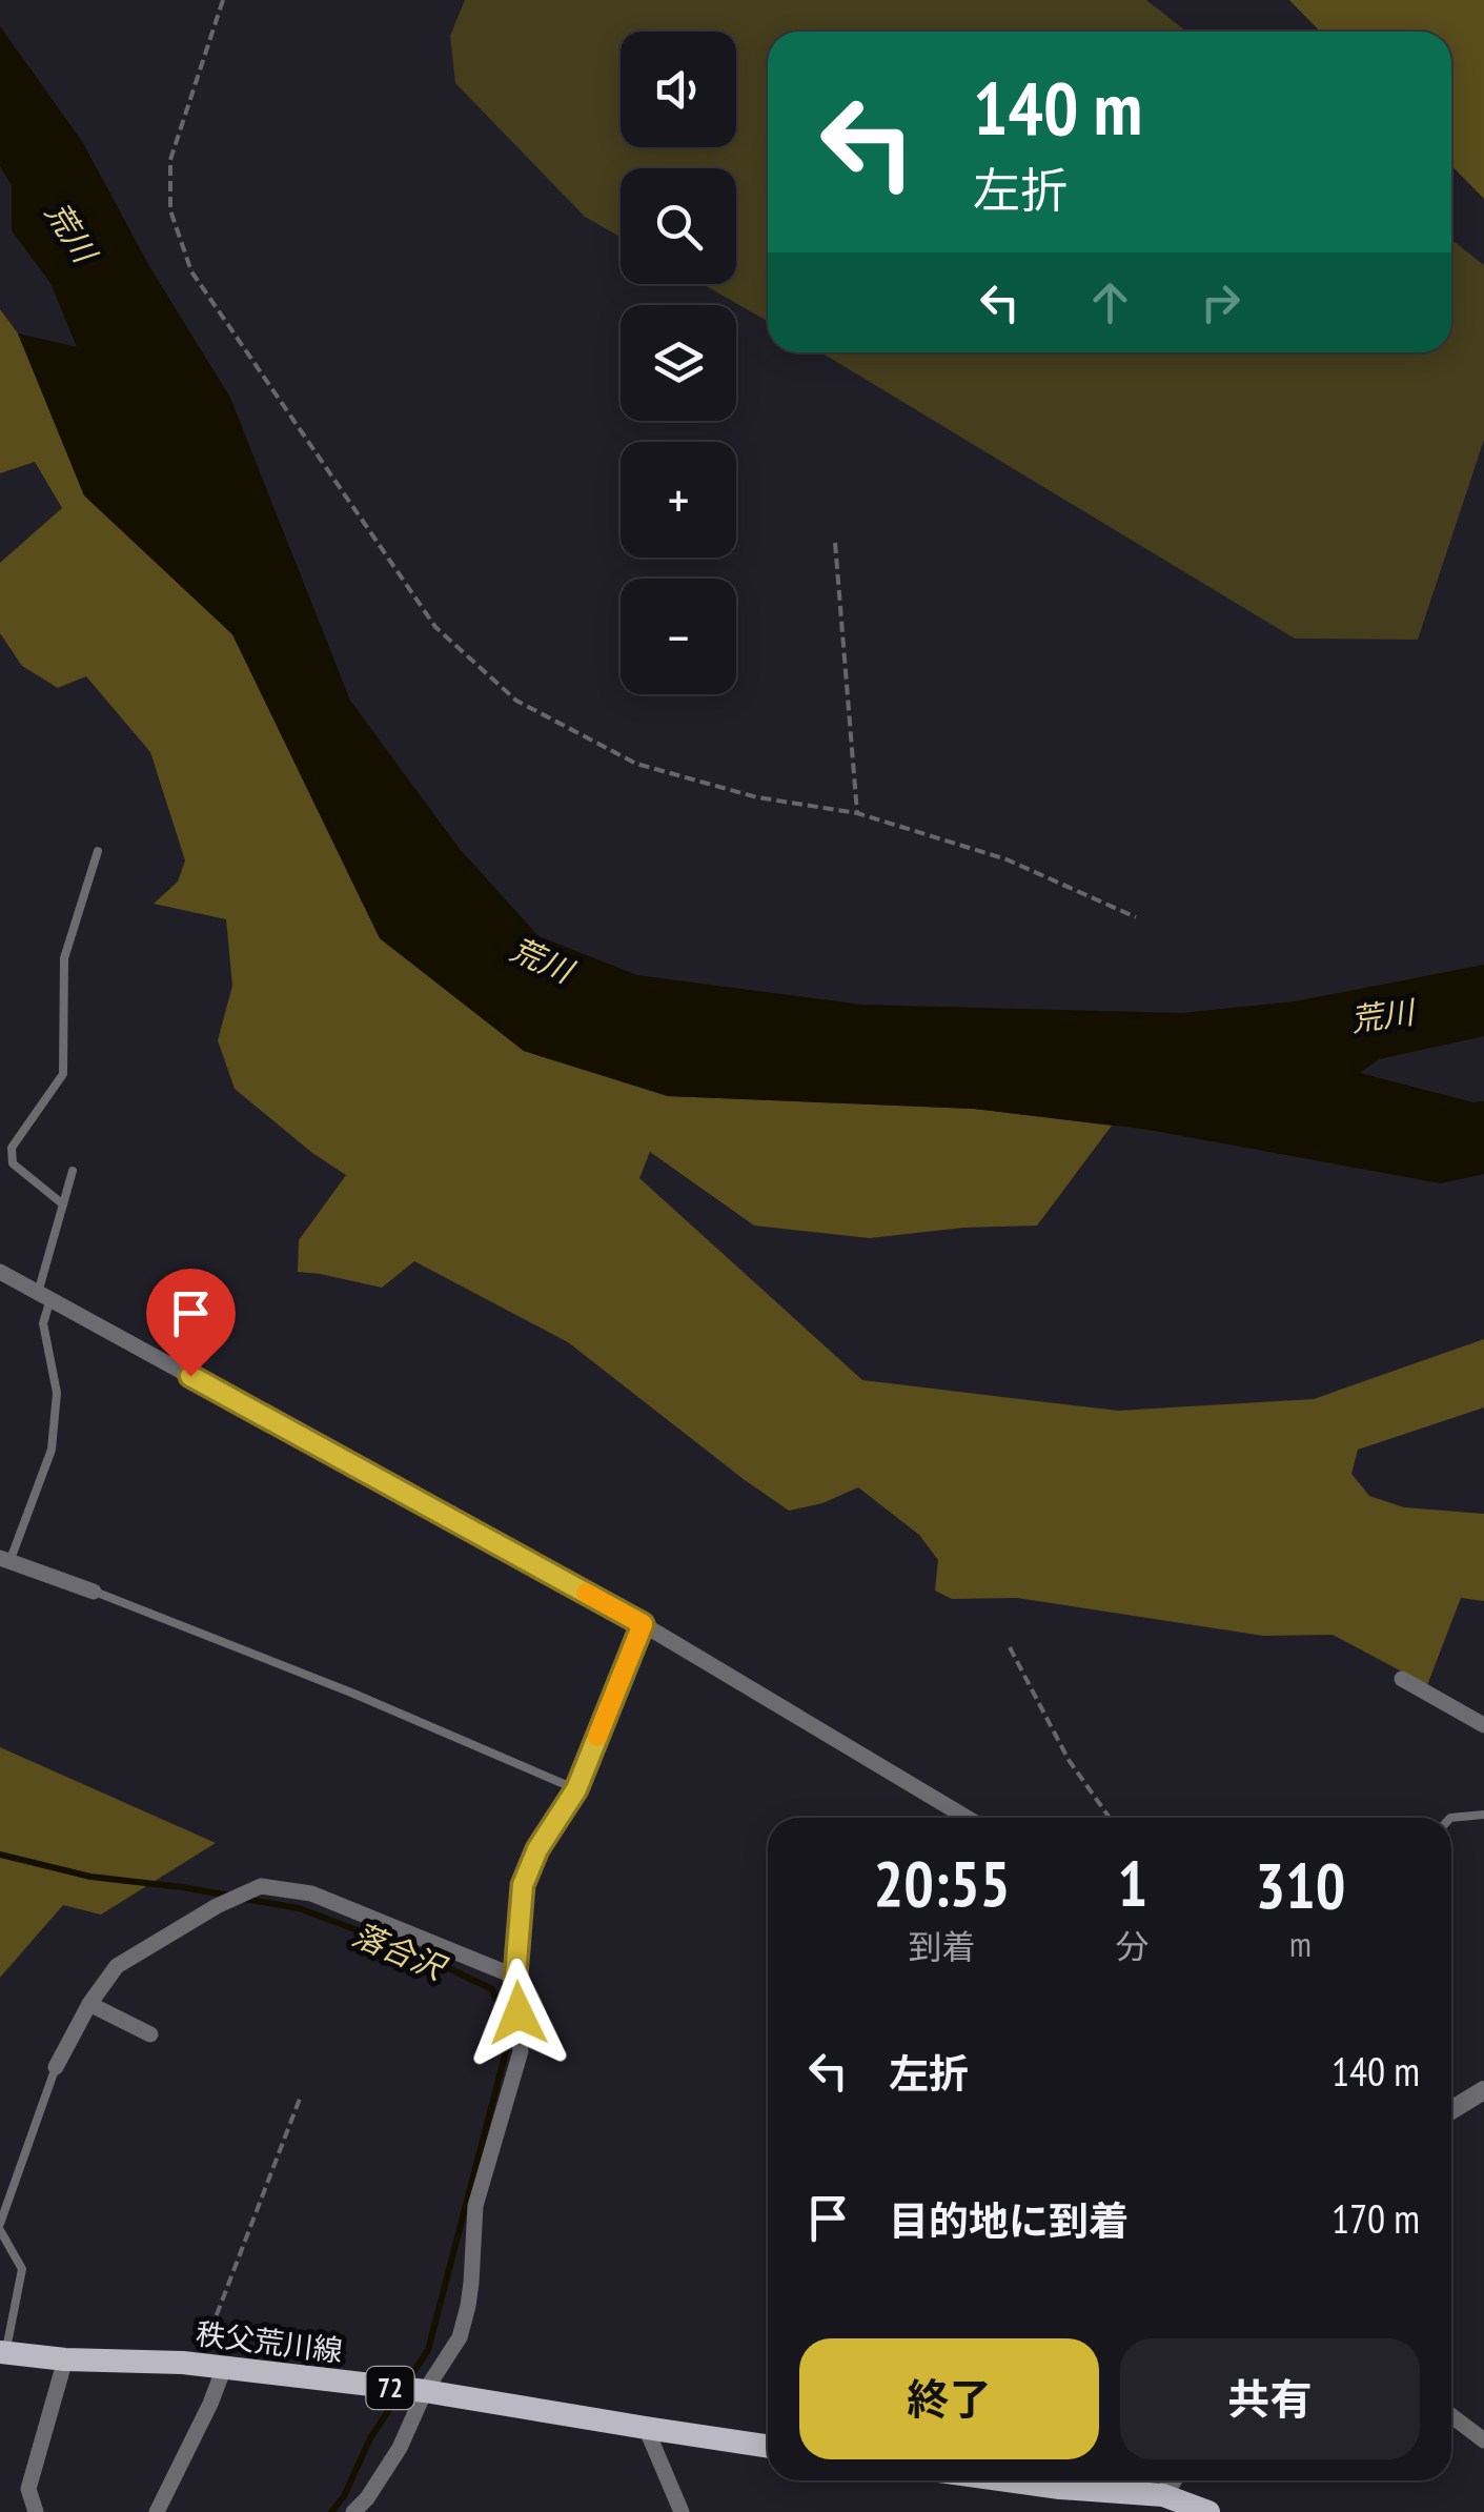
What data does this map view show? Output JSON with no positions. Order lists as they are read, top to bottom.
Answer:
{
  "streets": {
    "main road": ["秩父荒川線", "72"]
  },
  "water": ["荒川", "落合沢"],
  "page": {
    "map_buttons": ["+", "−"],
    "turn": ["140 m", "左折"],
    "eta": [
      "20:55",
      "到着",
      "1",
      "分",
      "310",
      "m"
    ],
    "list": [
      {
        "name": "左折",
        "value": "140 m"
      },
      {
        "name": "目的地に到着",
        "value": "170 m"
      }
    ],
    "buttons": ["終了", "共有"]
  }
}
